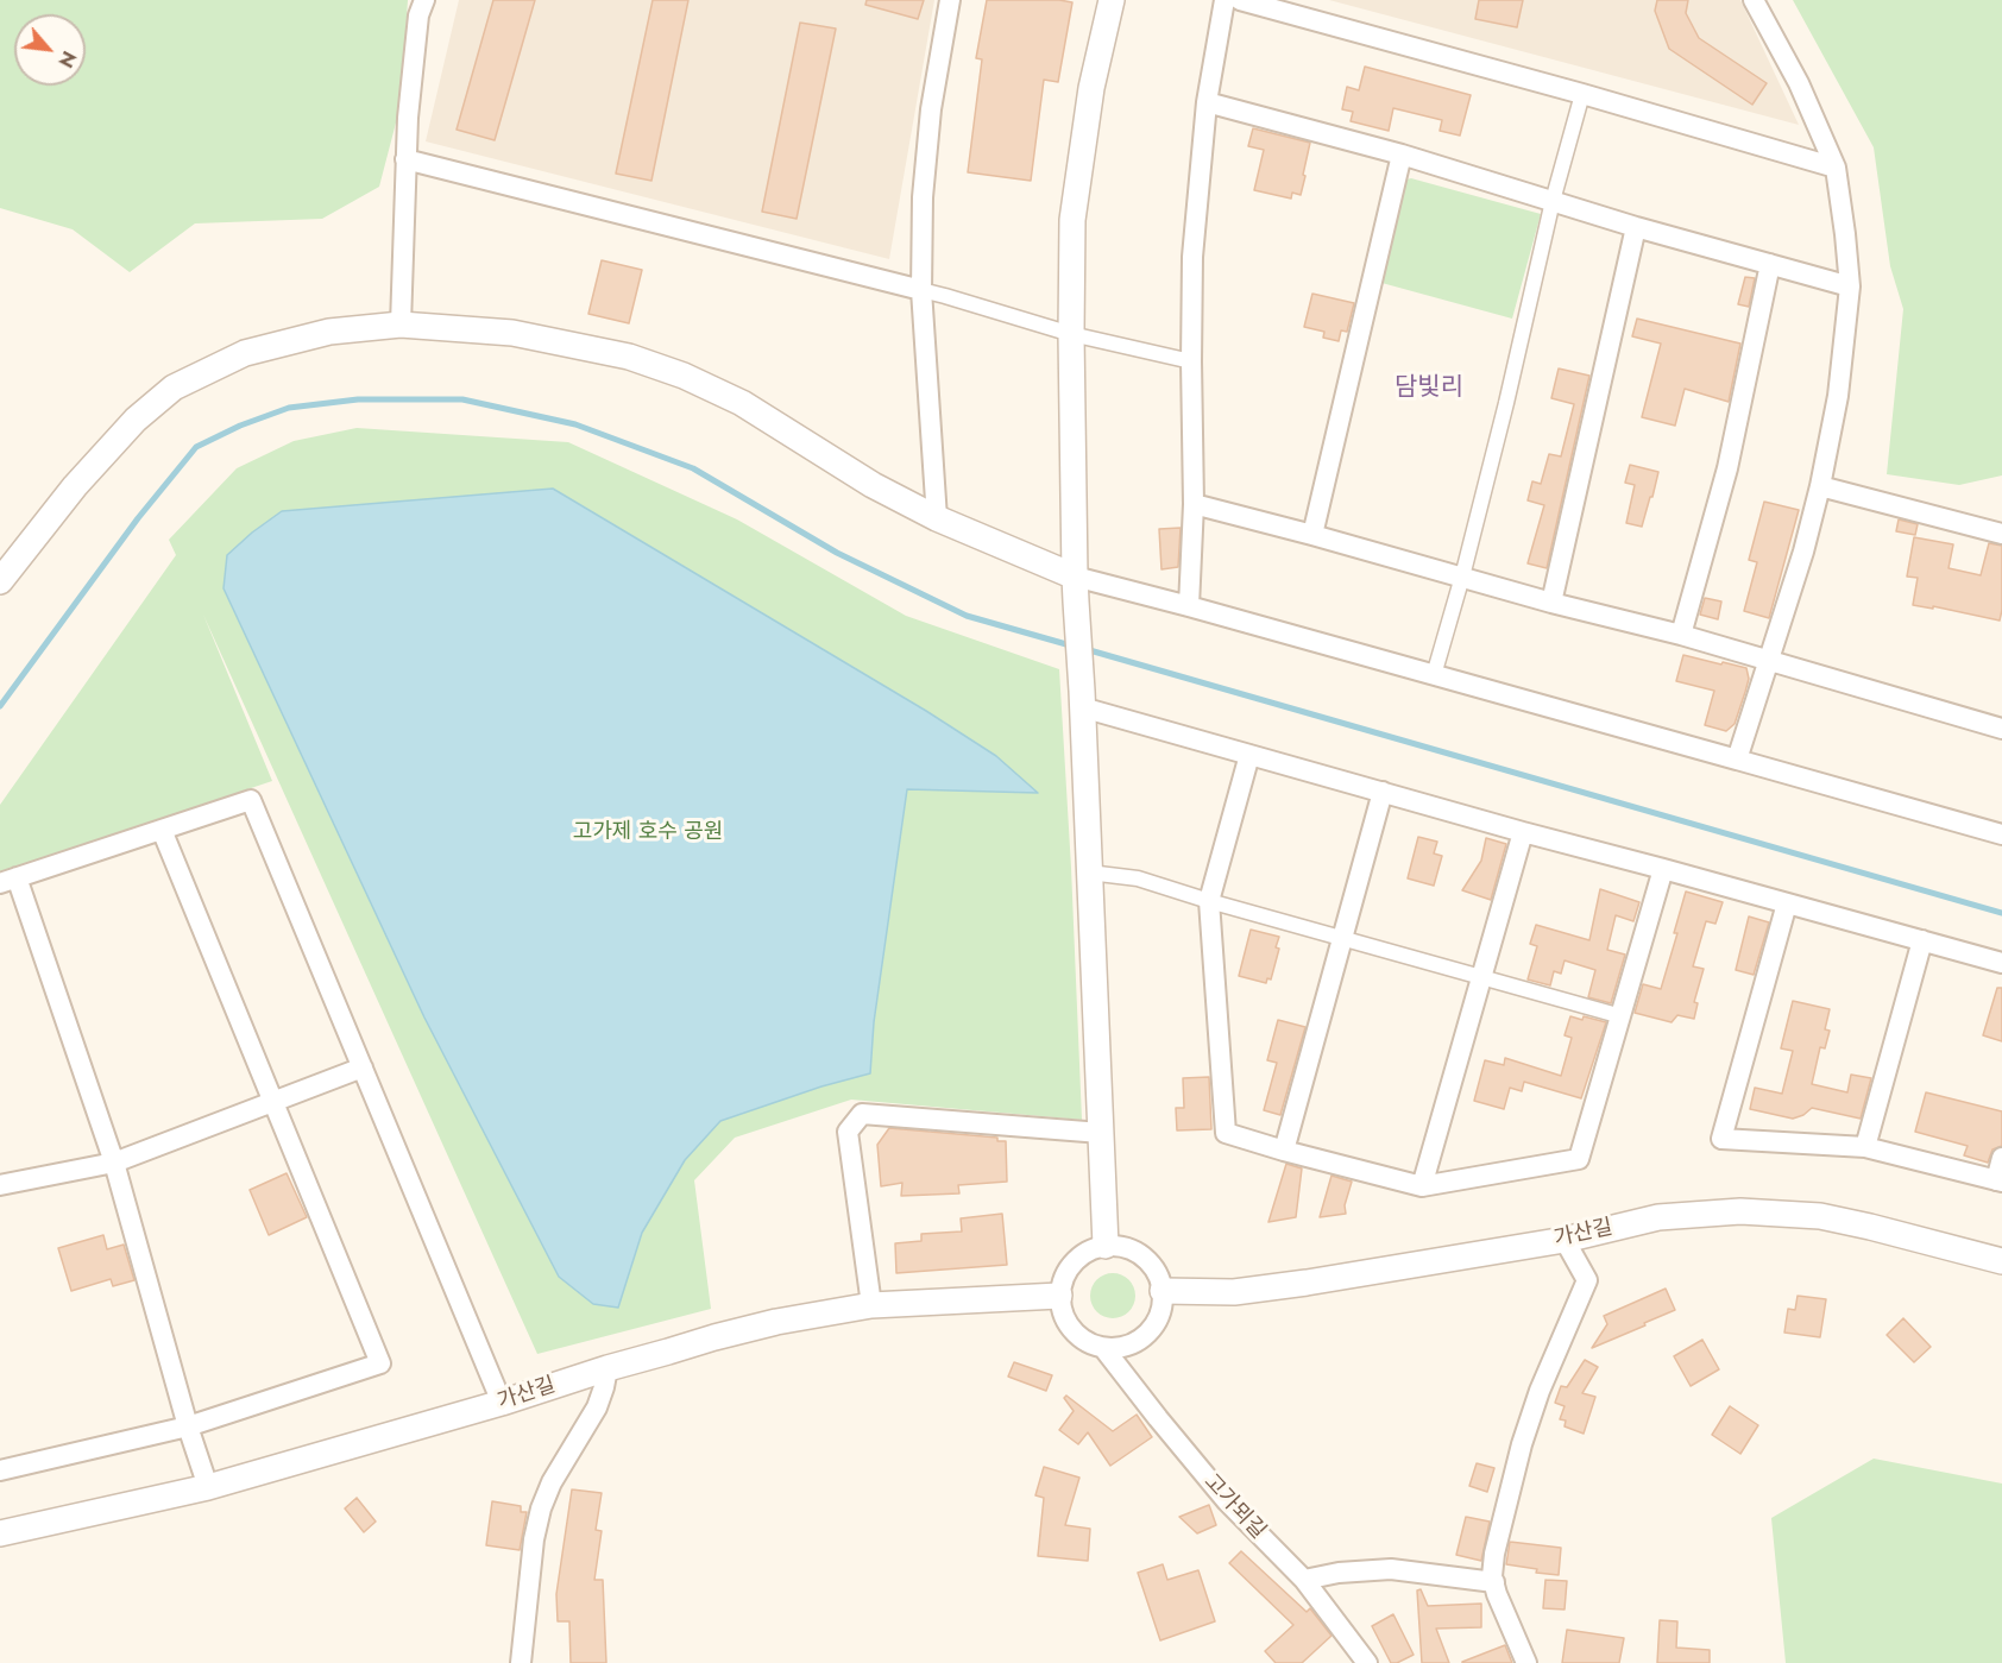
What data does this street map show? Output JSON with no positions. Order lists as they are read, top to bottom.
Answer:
{
  "streets": {
    "street": ["가산길", "고가뫼길"]
  },
  "crossings": [
    ["가산길", "고가뫼길"]
  ],
  "districts": ["담빛리"],
  "parks": ["고가제 호수 공원"],
  "north": "bottom right"
}
